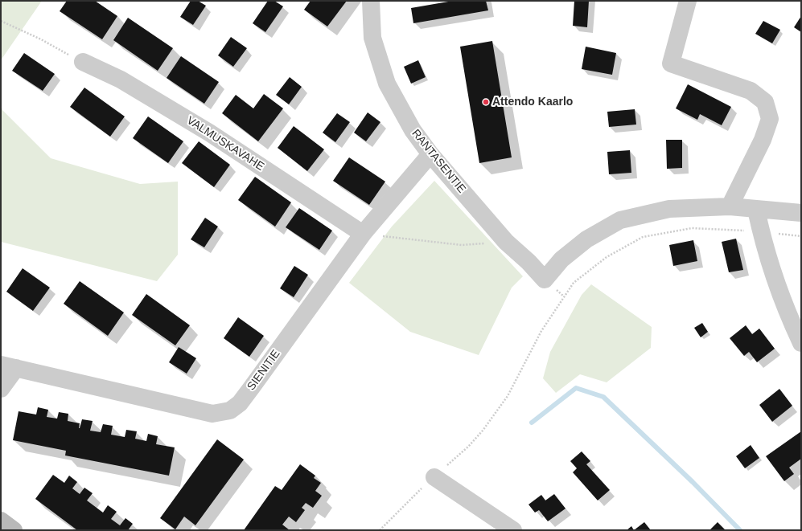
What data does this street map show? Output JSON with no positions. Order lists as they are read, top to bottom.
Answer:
{
  "streets": {
    "street": ["VALMUSKAVAHE", "RANTASENTIE", "SIENITIE"]
  },
  "crossings": [
    ["VALMUSKAVAHE", "SIENITIE"],
    ["RANTASENTIE", "SIENITIE"]
  ],
  "places": ["Attendo Kaarlo"]
}
